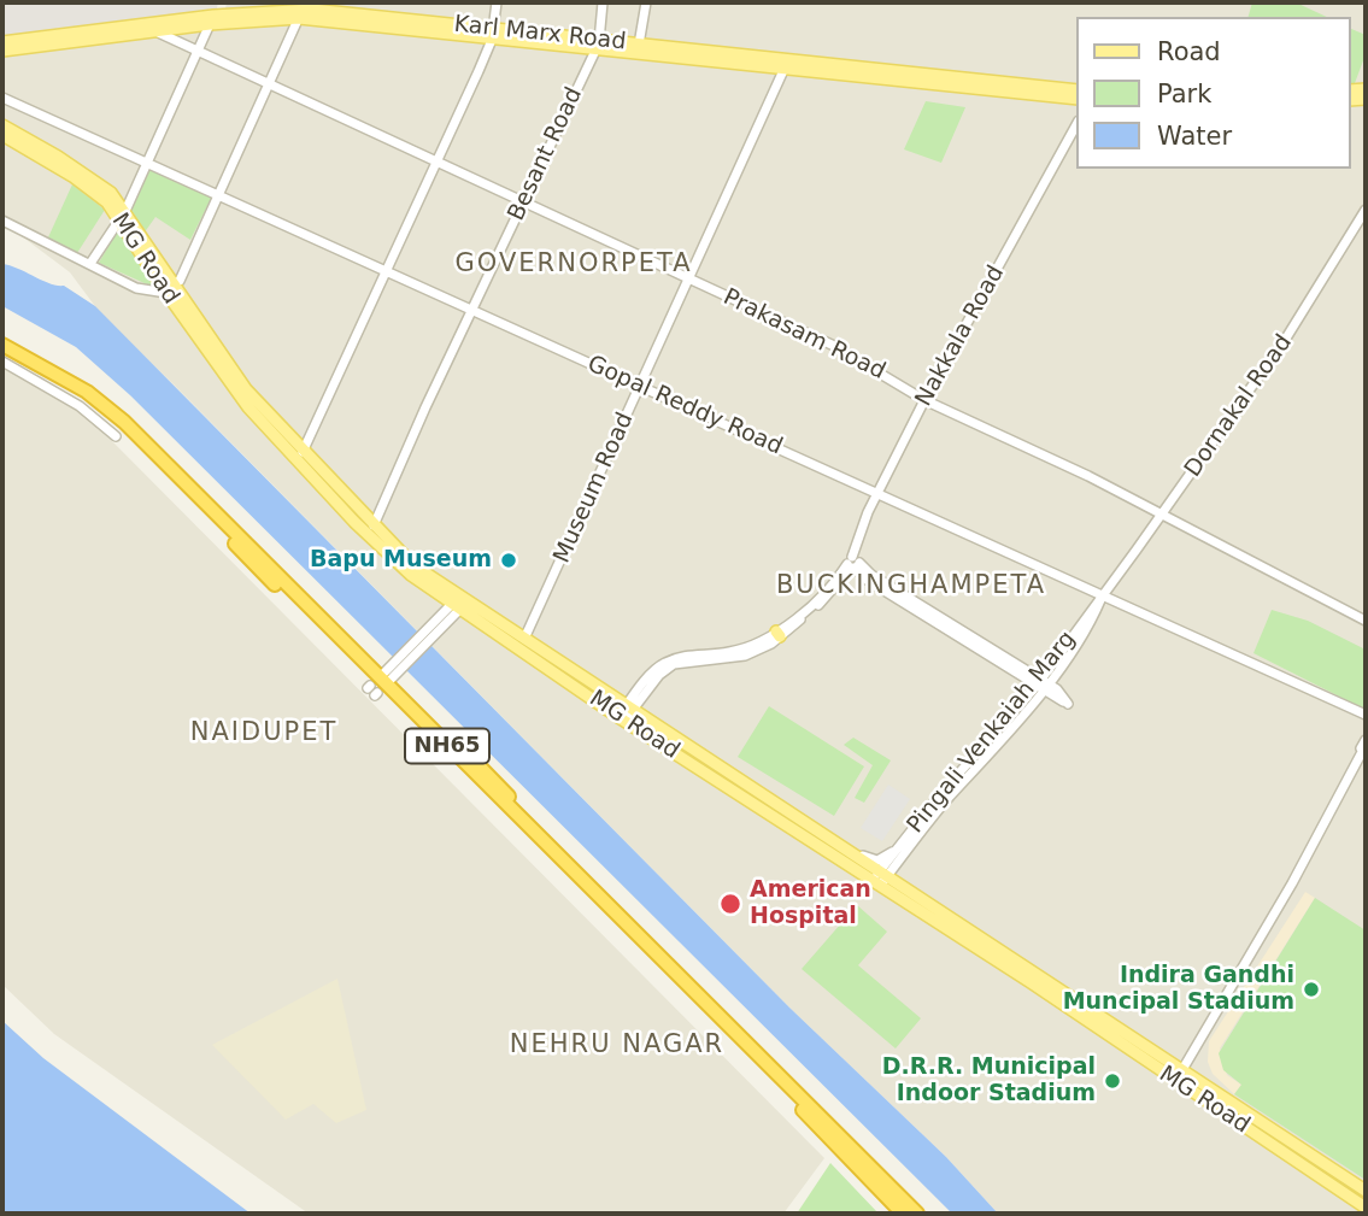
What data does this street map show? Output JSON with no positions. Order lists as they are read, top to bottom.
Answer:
{
  "streets": {
    "highway": ["NH65"],
    "main road": ["Karl Marx Road", "MG Road"],
    "street": [
      "Besant Road",
      "Prakasam Road",
      "Nakkala Road",
      "Gopal Reddy Road",
      "Dornakal Road",
      "Museum Road",
      "Pingali Venkaiah Marg"
    ]
  },
  "crossings": [
    ["Karl Marx Road", "Besant Road"],
    ["Karl Marx Road", "Prakasam Road"],
    ["Karl Marx Road", "Museum Road"],
    ["Besant Road", "MG Road"],
    ["Besant Road", "Prakasam Road"],
    ["Besant Road", "Gopal Reddy Road"],
    ["MG Road", "Nakkala Road"],
    ["MG Road", "Museum Road"],
    ["MG Road", "Pingali Venkaiah Marg"],
    ["Prakasam Road", "Nakkala Road"],
    ["Prakasam Road", "Dornakal Road"],
    ["Prakasam Road", "Museum Road"],
    ["Nakkala Road", "Gopal Reddy Road"],
    ["Gopal Reddy Road", "Dornakal Road"],
    ["Gopal Reddy Road", "Museum Road"],
    ["Gopal Reddy Road", "Pingali Venkaiah Marg"],
    ["Dornakal Road", "Pingali Venkaiah Marg"]
  ],
  "districts": [
    "GOVERNORPETA",
    "BUCKINGHAMPETA",
    "NAIDUPET",
    "NEHRU NAGAR"
  ],
  "places": [
    "Bapu Museum",
    "American Hospital",
    "Indira Gandhi Muncipal Stadium",
    "D.R.R. Municipal Indoor Stadium"
  ],
  "legend": ["Road", "Park", "Water"]
}
